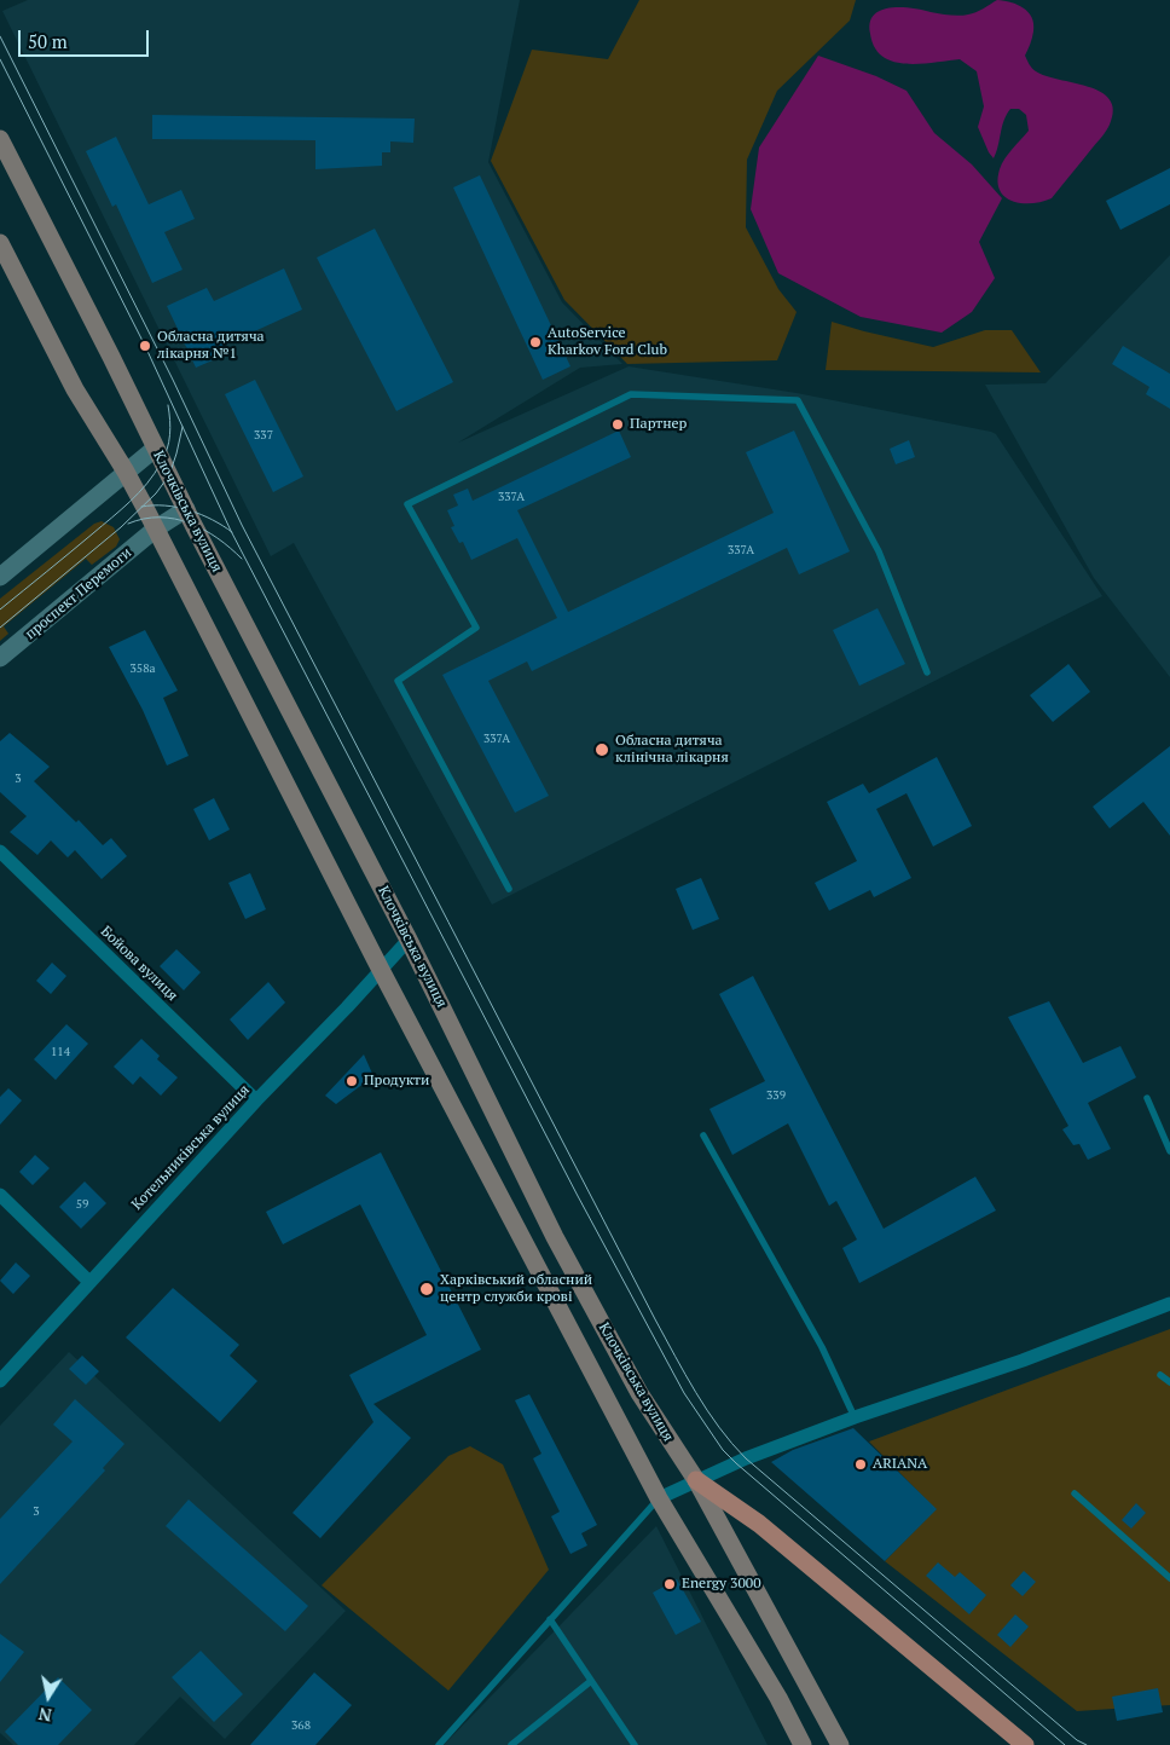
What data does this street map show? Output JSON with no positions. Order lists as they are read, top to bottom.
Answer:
{
  "streets": {
    "main road": ["Клочківська вулиця", "проспект Перемоги"],
    "street": ["Бойова вулиця", "Котельниківська вулиця"]
  },
  "crossings": [
    ["Клочківська вулиця", "проспект Перемоги"],
    ["Клочківська вулиця", "Котельниківська вулиця"],
    ["Бойова вулиця", "Котельниківська вулиця"]
  ],
  "places": [
    "AutoService Kharkov Ford Club",
    "Обласна дитяча лікарня №1",
    "Партнер",
    "Обласна дитяча клінічна лікарня",
    "Продукти",
    "Харківський обласний центр служби крові",
    "ARIANA",
    "Energy 3000"
  ],
  "house_numbers": [
    "337",
    "337А",
    "337А",
    "358а",
    "337А",
    "3",
    "114",
    "339",
    "59",
    "3",
    "368"
  ],
  "scale_bar": "50 m",
  "north": "bottom"
}
